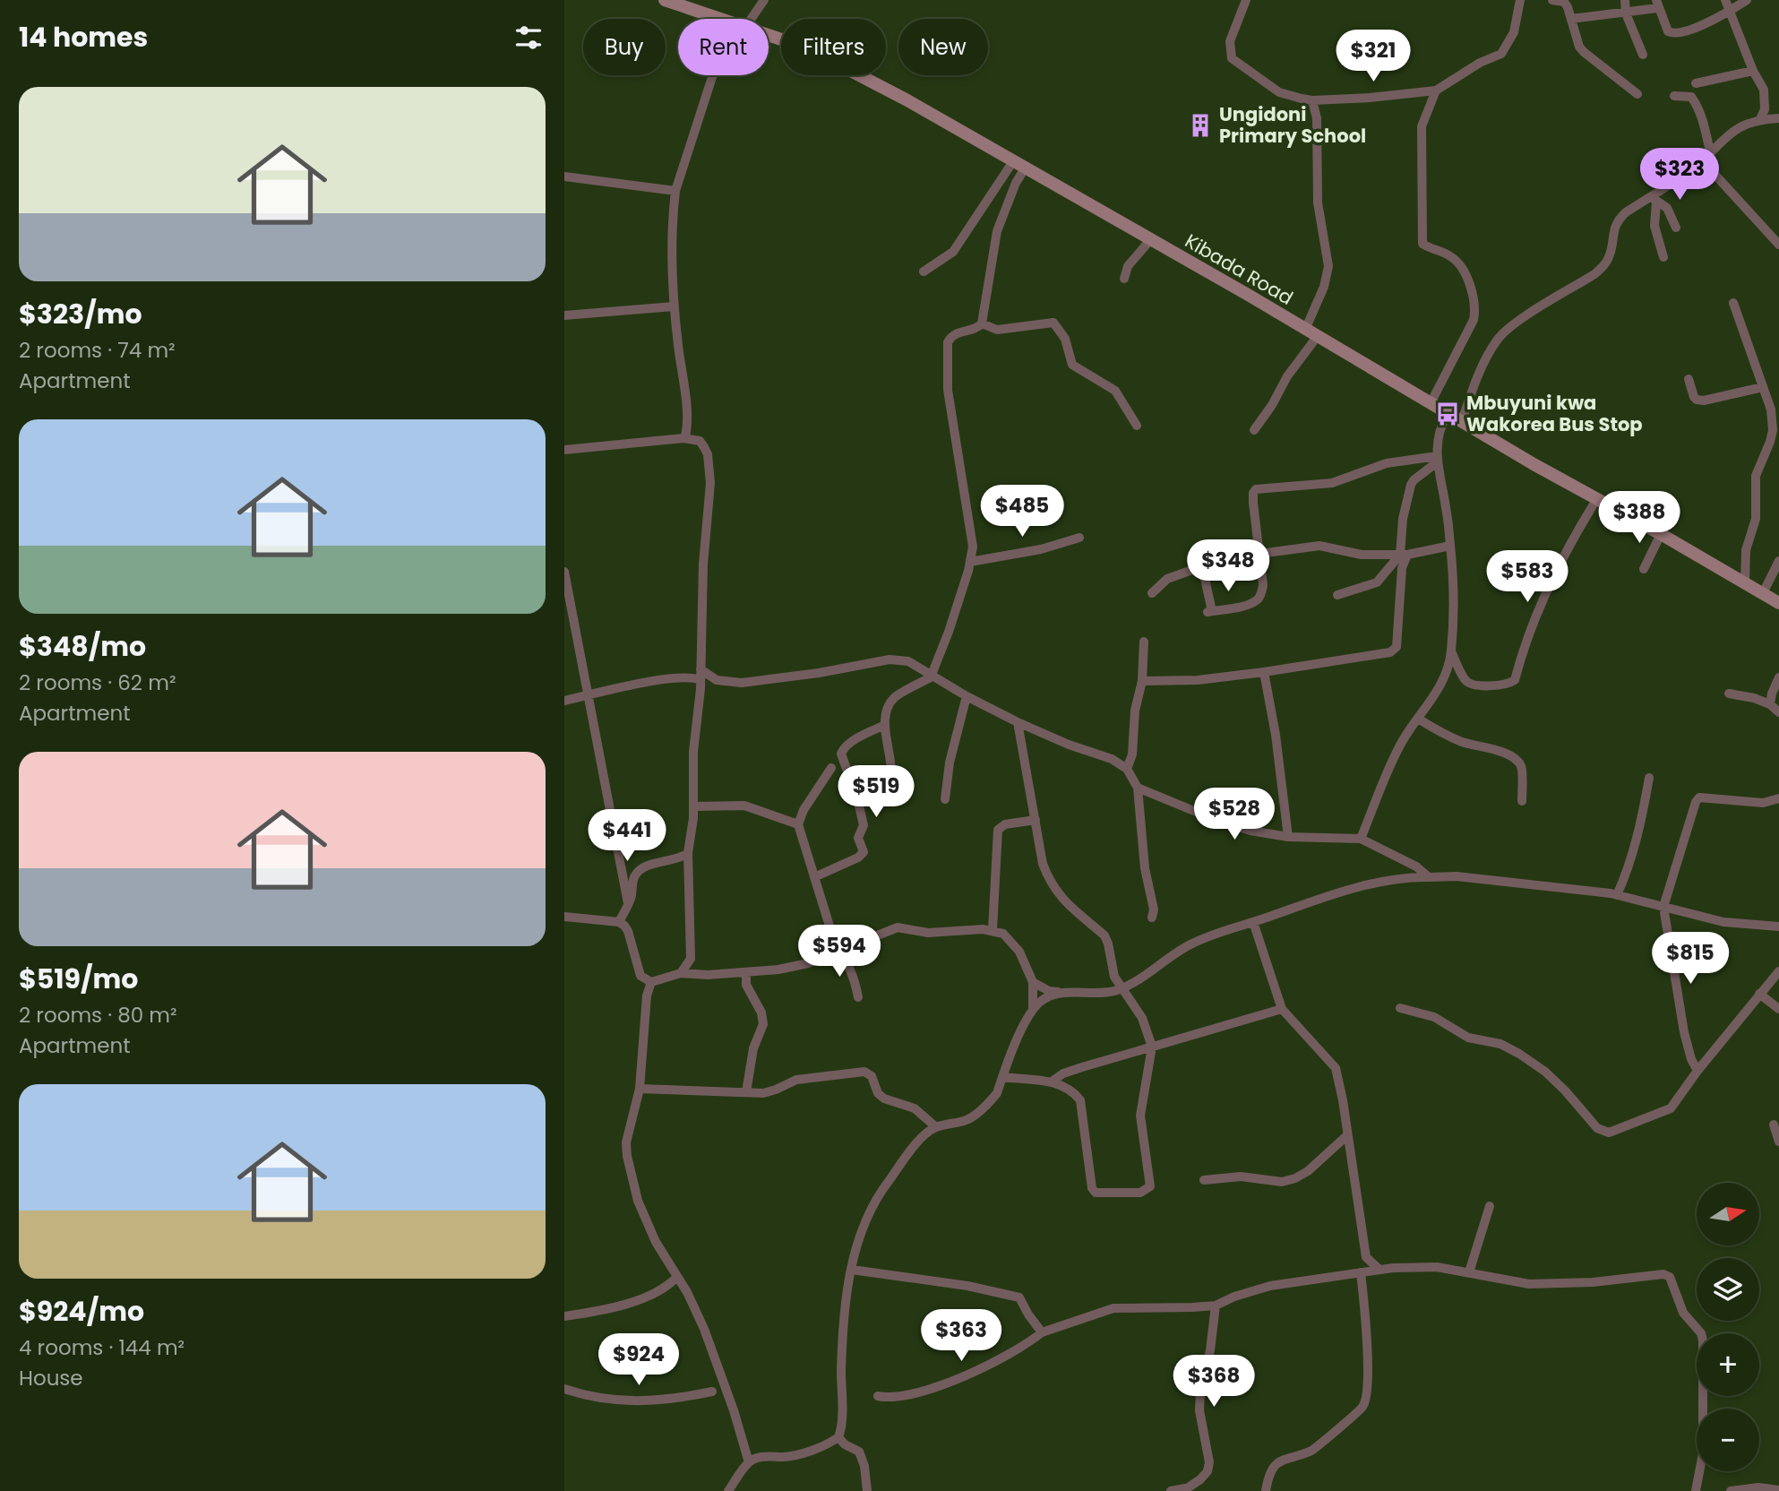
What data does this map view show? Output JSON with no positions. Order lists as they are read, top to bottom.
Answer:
{
  "streets": {
    "main road": ["Kibada Road"]
  },
  "places": {
    "building": ["Ungidoni Primary School"],
    "bus stop": ["Mbuyuni kwa Wakorea Bus Stop"]
  },
  "north": "right",
  "page": {
    "heading": "14 homes",
    "chip": [
      "Buy",
      "Rent",
      "Filters",
      "New"
    ],
    "price": [
      "$321",
      "$323",
      "$485",
      "$388",
      "$348",
      "$583",
      "$519",
      "$528",
      "$441",
      "$594",
      "$815",
      "$363",
      "$924",
      "$368"
    ],
    "list": [
      {
        "name": "$323/mo",
        "note": "2 rooms · 74 m² · Apartment"
      },
      {
        "name": "$348/mo",
        "note": "2 rooms · 62 m² · Apartment"
      },
      {
        "name": "$519/mo",
        "note": "2 rooms · 80 m² · Apartment"
      },
      {
        "name": "$924/mo",
        "note": "4 rooms · 144 m² · House"
      }
    ],
    "map_buttons": ["+", "−"]
  }
}
